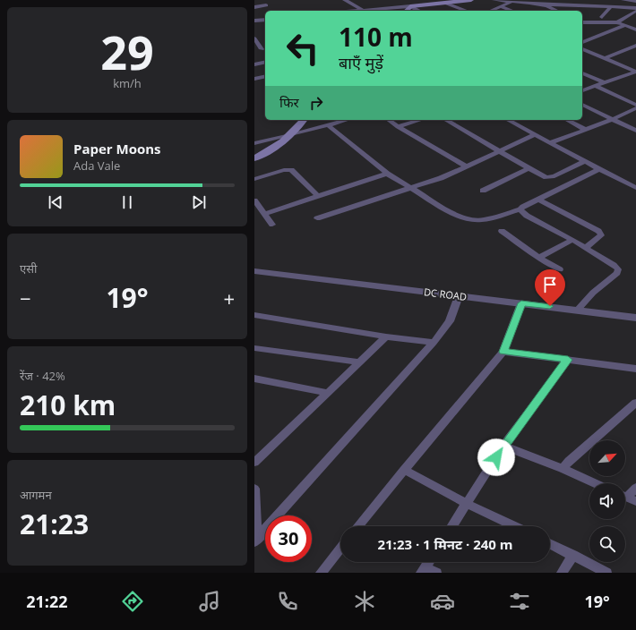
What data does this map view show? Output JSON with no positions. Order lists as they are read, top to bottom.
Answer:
{
  "streets": {
    "street": ["DC ROAD"]
  },
  "north": "top right",
  "page": {
    "tile": [
      ["29", "km/h"],
      "एसी",
      ["रेंज · 42%", "210 km"],
      ["आगमन", "21:23"]
    ],
    "turn": ["110 m", "बाएँ मुड़ें"],
    "then": "फिर",
    "song": ["Paper Moons", "Ada Vale"],
    "heat": ["−", "19°", "+"],
    "limit": "30",
    "trip": "21:23 · 1 मिनट · 240 m",
    "tabs": ["21:22", "19°"]
  }
}
